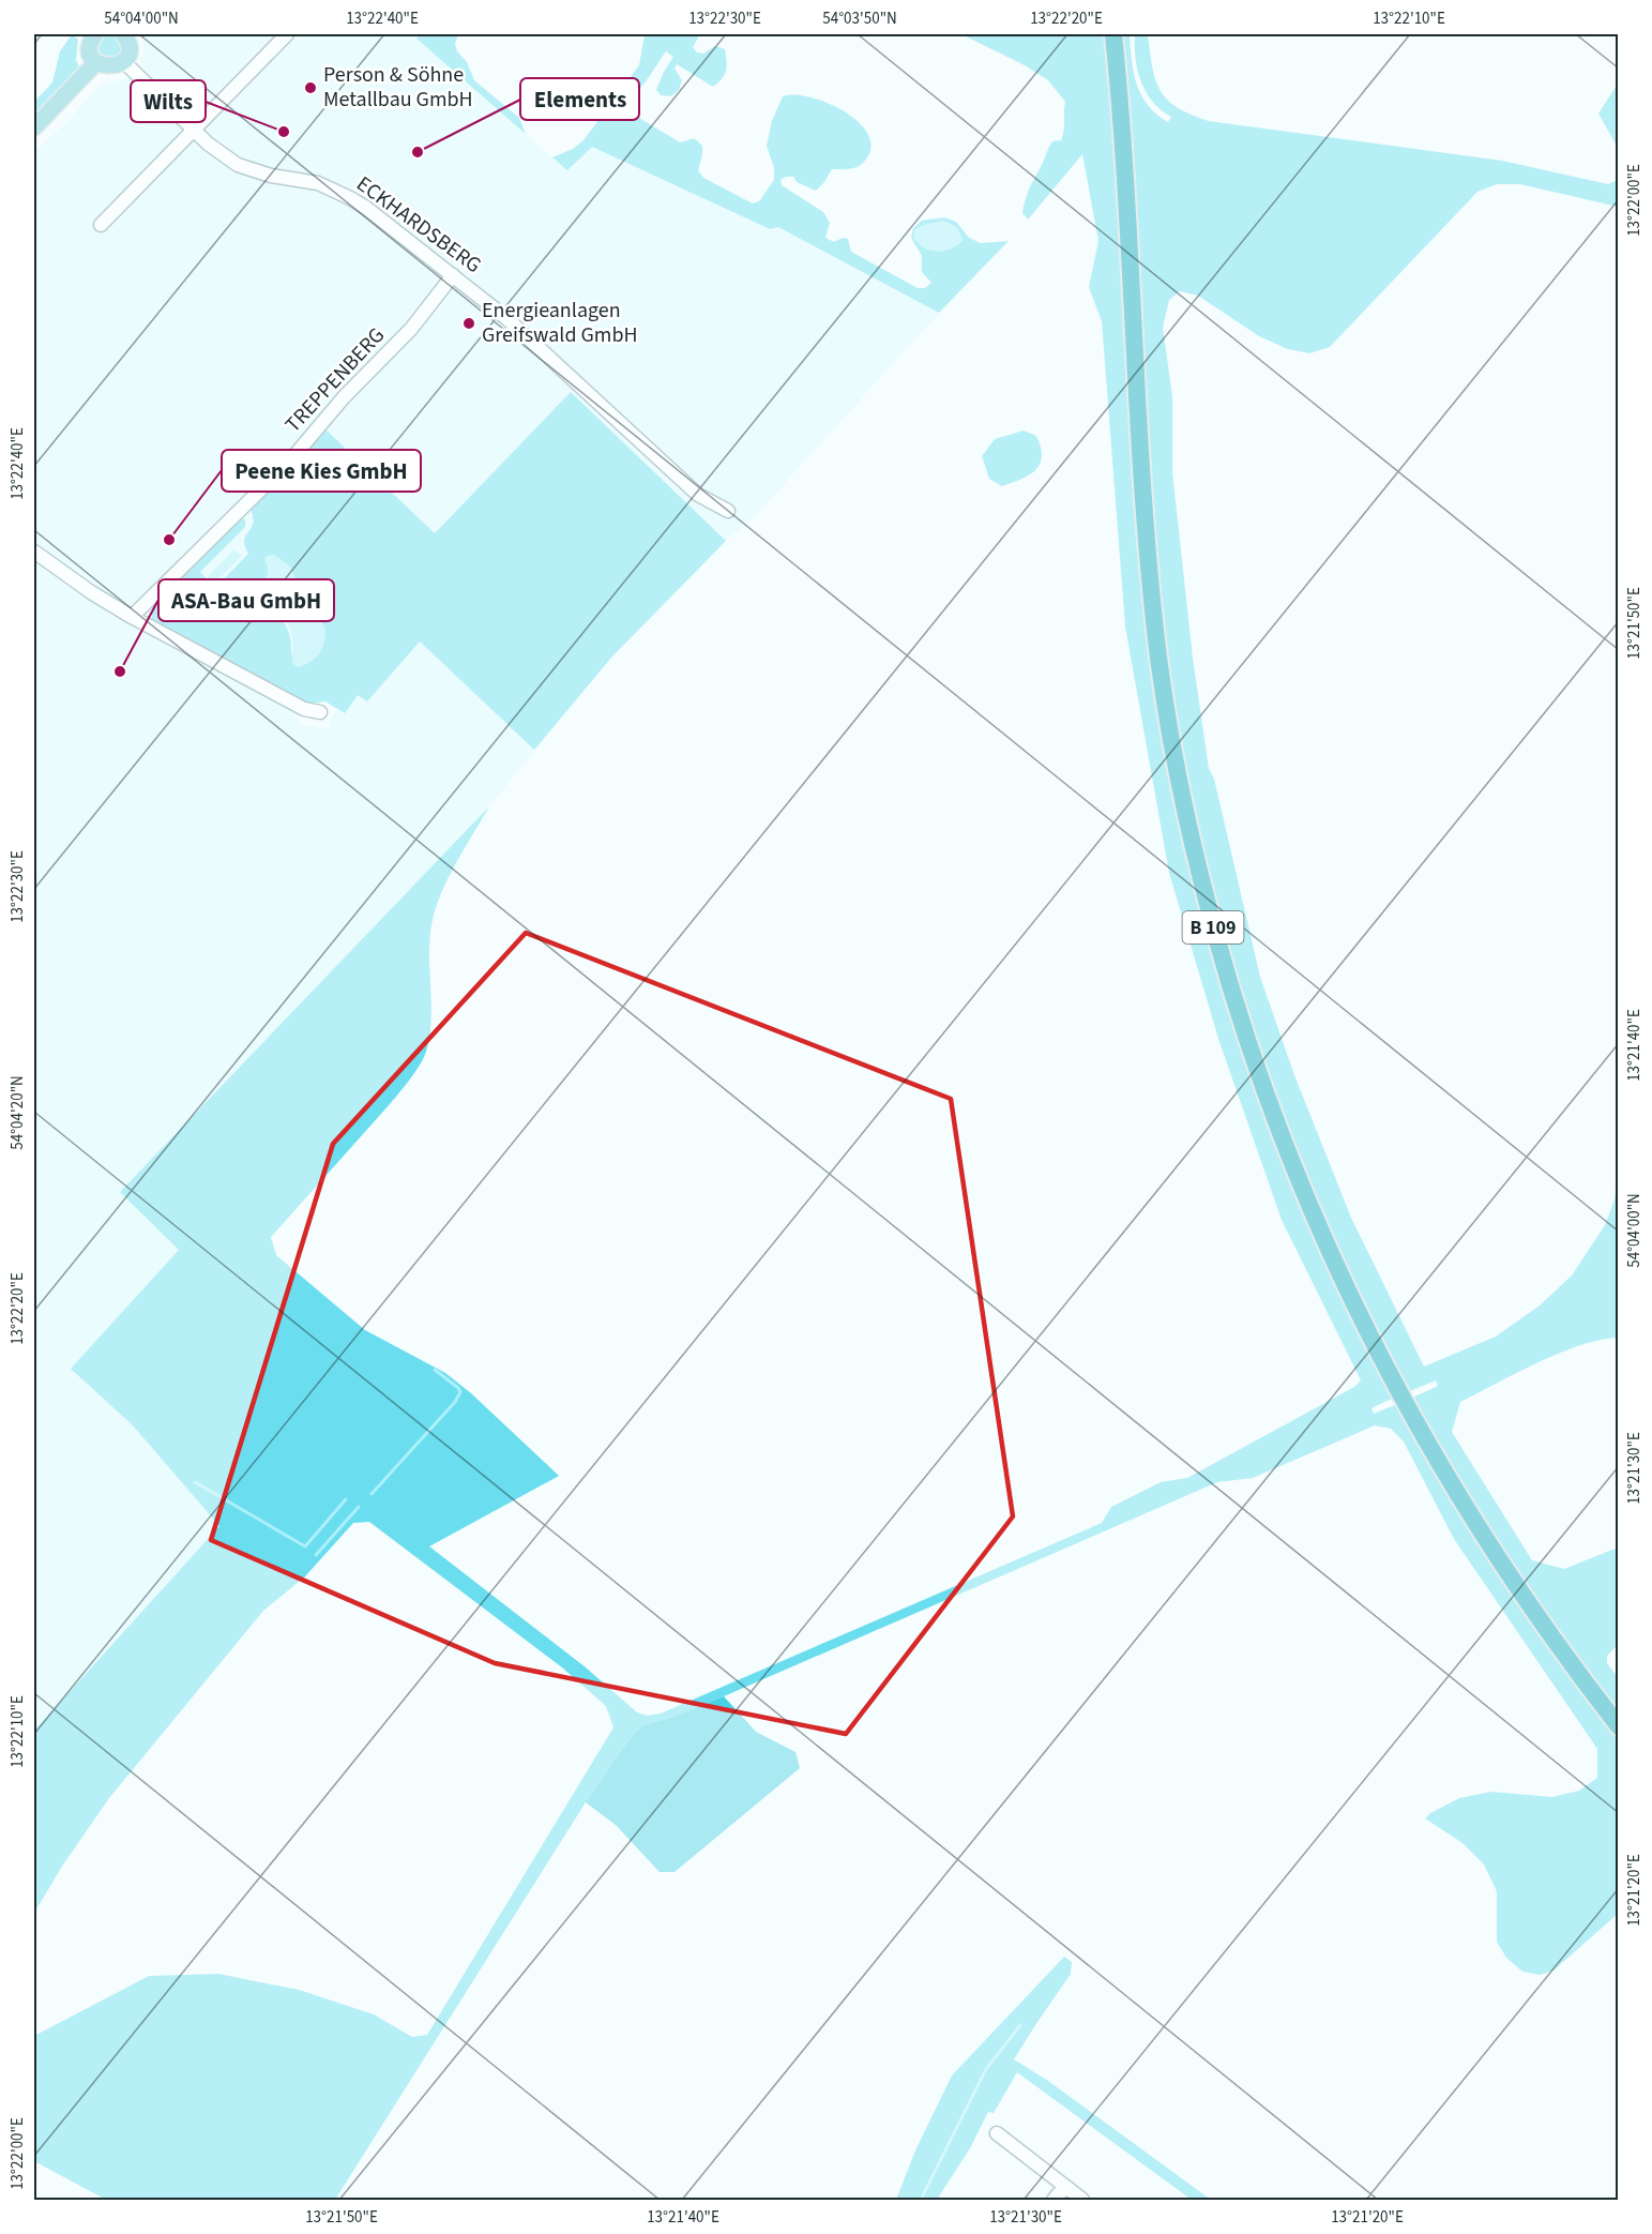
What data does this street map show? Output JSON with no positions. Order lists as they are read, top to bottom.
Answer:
{
  "streets": {
    "highway": ["B 109"],
    "street": ["ECKHARDSBERG", "TREPPENBERG"]
  },
  "crossings": [
    ["ECKHARDSBERG", "TREPPENBERG"]
  ],
  "places": [
    "Person & Söhne Metallbau GmbH",
    "Wilts",
    "Elements",
    "Energieanlagen Greifswald GmbH",
    "Peene Kies GmbH",
    "ASA-Bau GmbH"
  ],
  "coordinates": [
    "54°04'00\"N",
    "13°22'40\"E",
    "13°22'30\"E",
    "54°03'50\"N",
    "13°22'20\"E",
    "13°22'10\"E",
    "13°22'00\"E",
    "13°21'50\"E",
    "13°21'40\"E",
    "54°04'20\"N",
    "13°21'30\"E",
    "13°21'20\"E"
  ]
}
